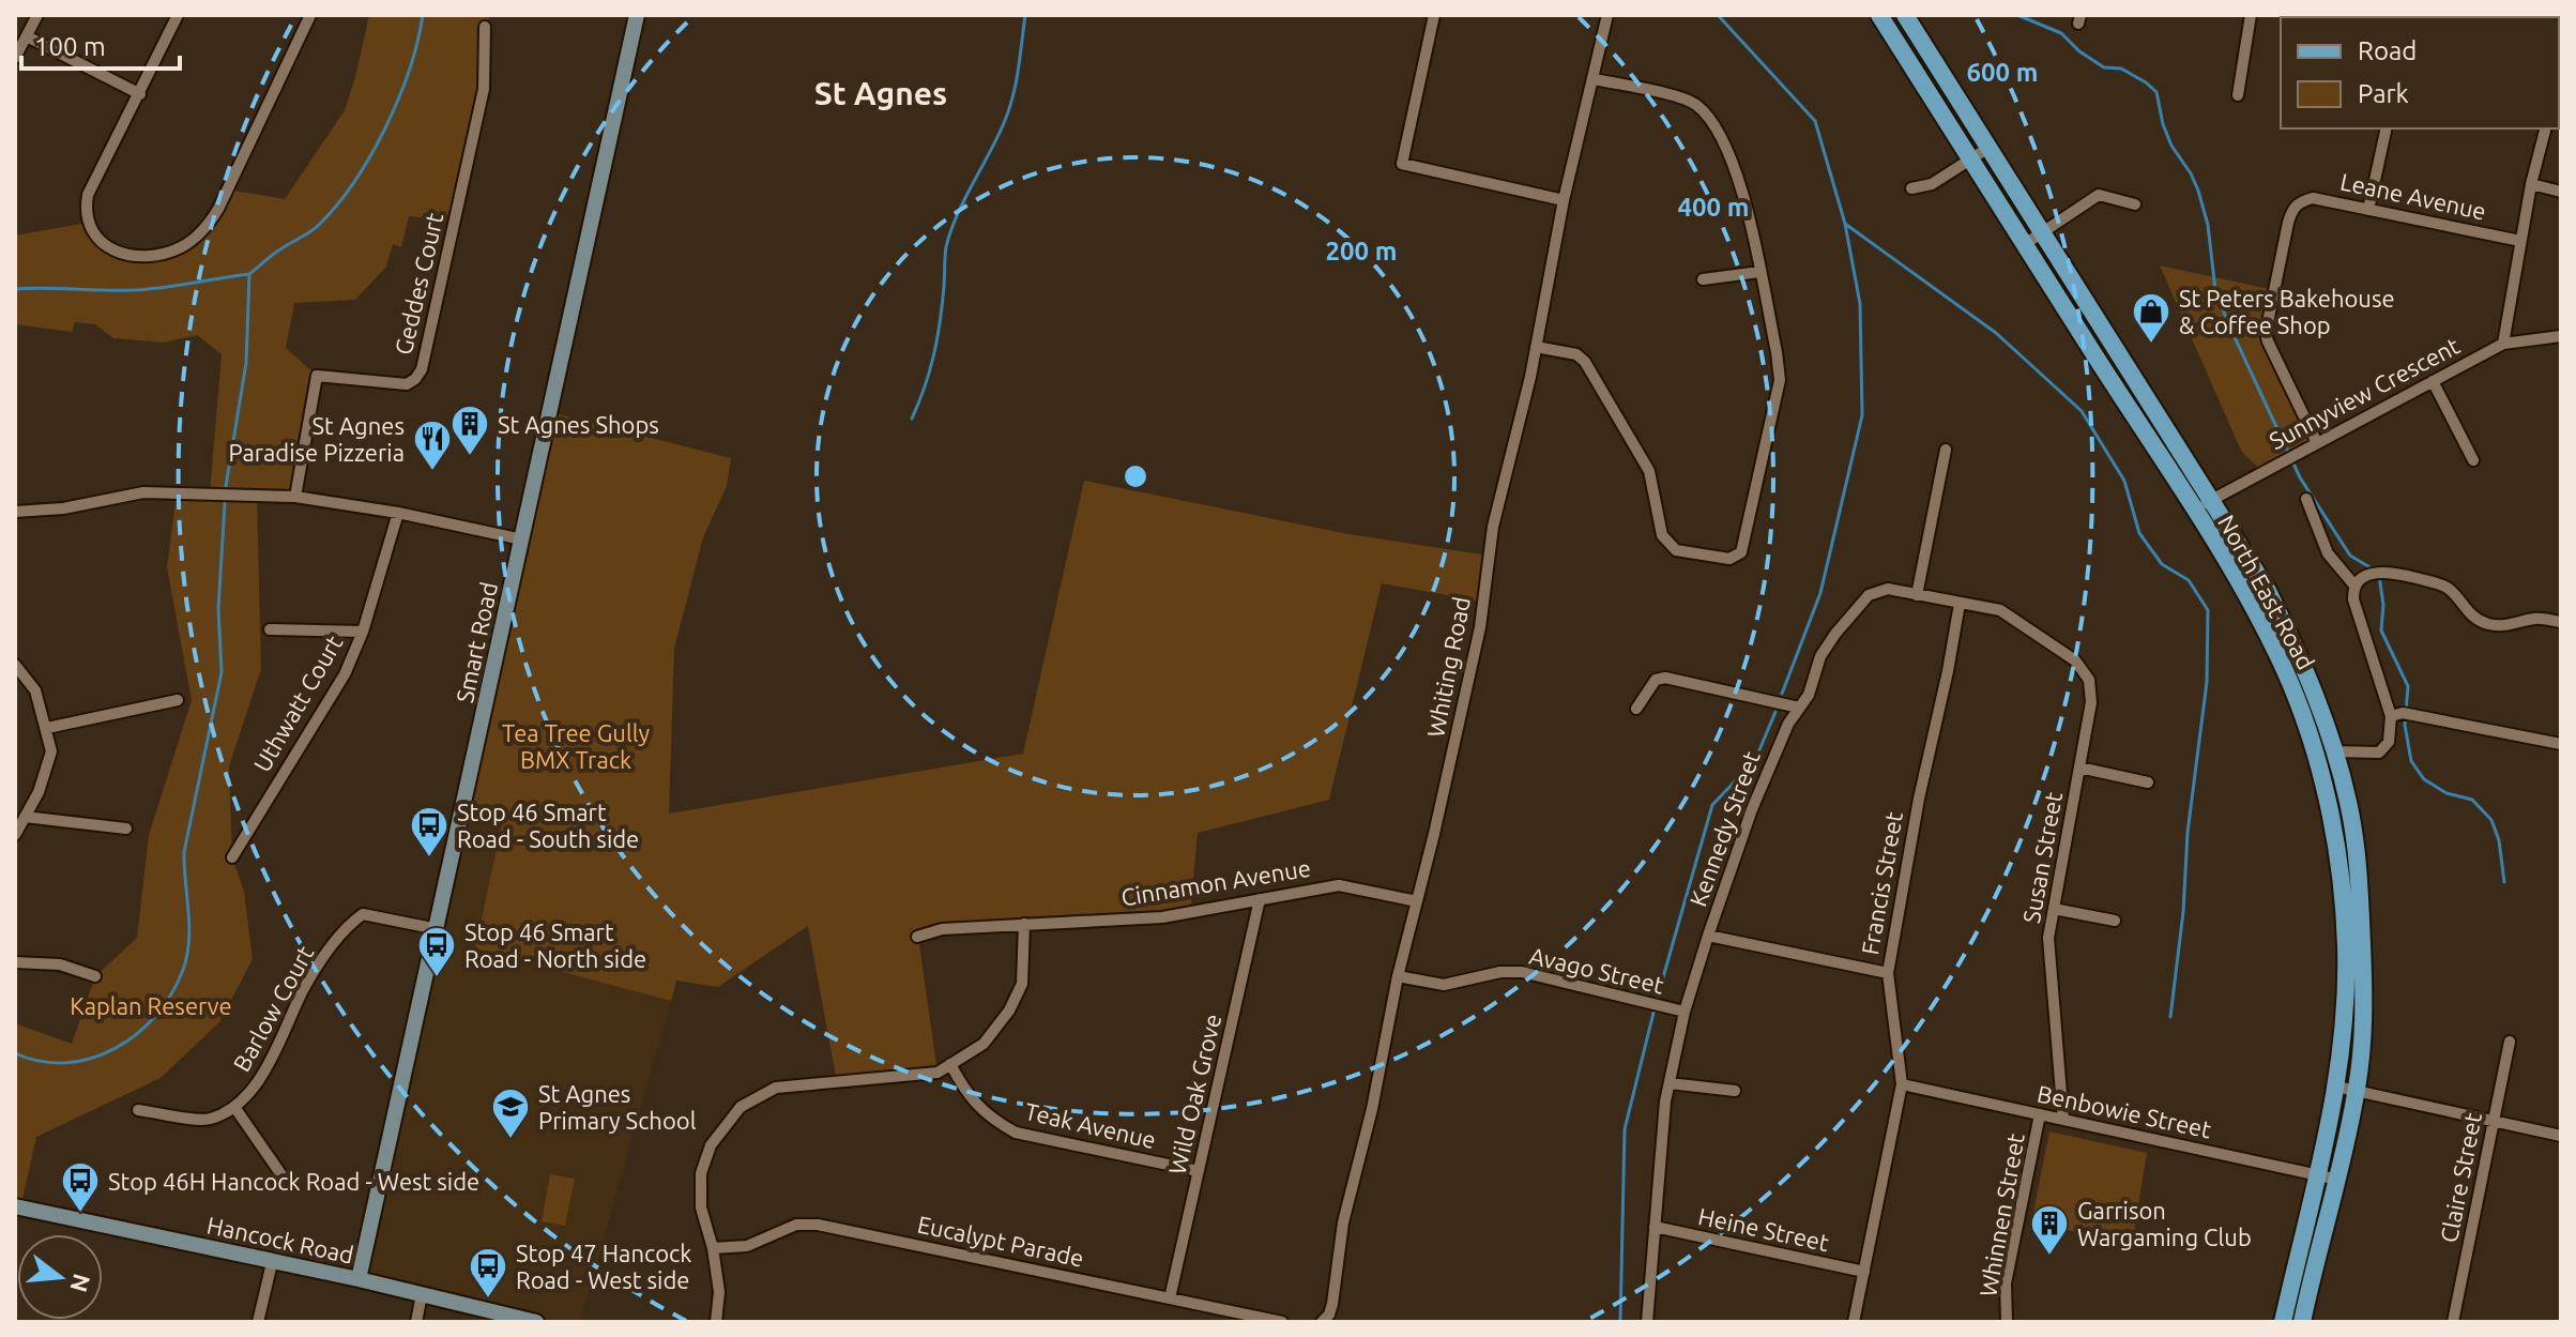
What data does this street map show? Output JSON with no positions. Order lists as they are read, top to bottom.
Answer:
{
  "streets": {
    "main road": ["North East Road", "Smart Road", "Hancock Road"],
    "street": [
      "Leane Avenue",
      "Geddes Court",
      "Sunnyview Crescent",
      "Whiting Road",
      "Uthwatt Court",
      "Kennedy Street",
      "Susan Street",
      "Cinnamon Avenue",
      "Francis Street",
      "Avago Street",
      "Barlow Court",
      "Wild Oak Grove",
      "Benbowie Street",
      "Teak Avenue",
      "Claire Street",
      "Whinnen Street",
      "Heine Street",
      "Eucalypt Parade"
    ]
  },
  "crossings": [
    ["Leane Avenue", "Sunnyview Crescent"],
    ["Sunnyview Crescent", "North East Road"],
    ["North East Road", "Benbowie Street"],
    ["Smart Road", "Barlow Court"],
    ["Smart Road", "Hancock Road"],
    ["Whiting Road", "Cinnamon Avenue"],
    ["Whiting Road", "Avago Street"],
    ["Kennedy Street", "Susan Street"],
    ["Kennedy Street", "Francis Street"],
    ["Kennedy Street", "Avago Street"],
    ["Kennedy Street", "Heine Street"],
    ["Susan Street", "Benbowie Street"],
    ["Cinnamon Avenue", "Wild Oak Grove"],
    ["Francis Street", "Benbowie Street"],
    ["Francis Street", "Heine Street"],
    ["Wild Oak Grove", "Teak Avenue"],
    ["Wild Oak Grove", "Eucalypt Parade"],
    ["Benbowie Street", "Whinnen Street"]
  ],
  "districts": ["St Agnes"],
  "parks": ["Tea Tree Gully BMX Track", "Kaplan Reserve"],
  "places": {
    "shop": ["St Peters Bakehouse & Coffee Shop"],
    "building": ["St Agnes Shops", "Garrison Wargaming Club"],
    "restaurant": ["St Agnes Paradise Pizzeria"],
    "bus stop": [
      "Stop 46 Smart Road - South side",
      "Stop 46 Smart Road - North side",
      "Stop 46H Hancock Road - West side",
      "Stop 47 Hancock Road - West side"
    ],
    "school or university": ["St Agnes Primary School"]
  },
  "legend": ["Road", "Park"],
  "scale_bar": "100 m",
  "north": "right",
  "rings": ["600 m", "400 m", "200 m"]
}
